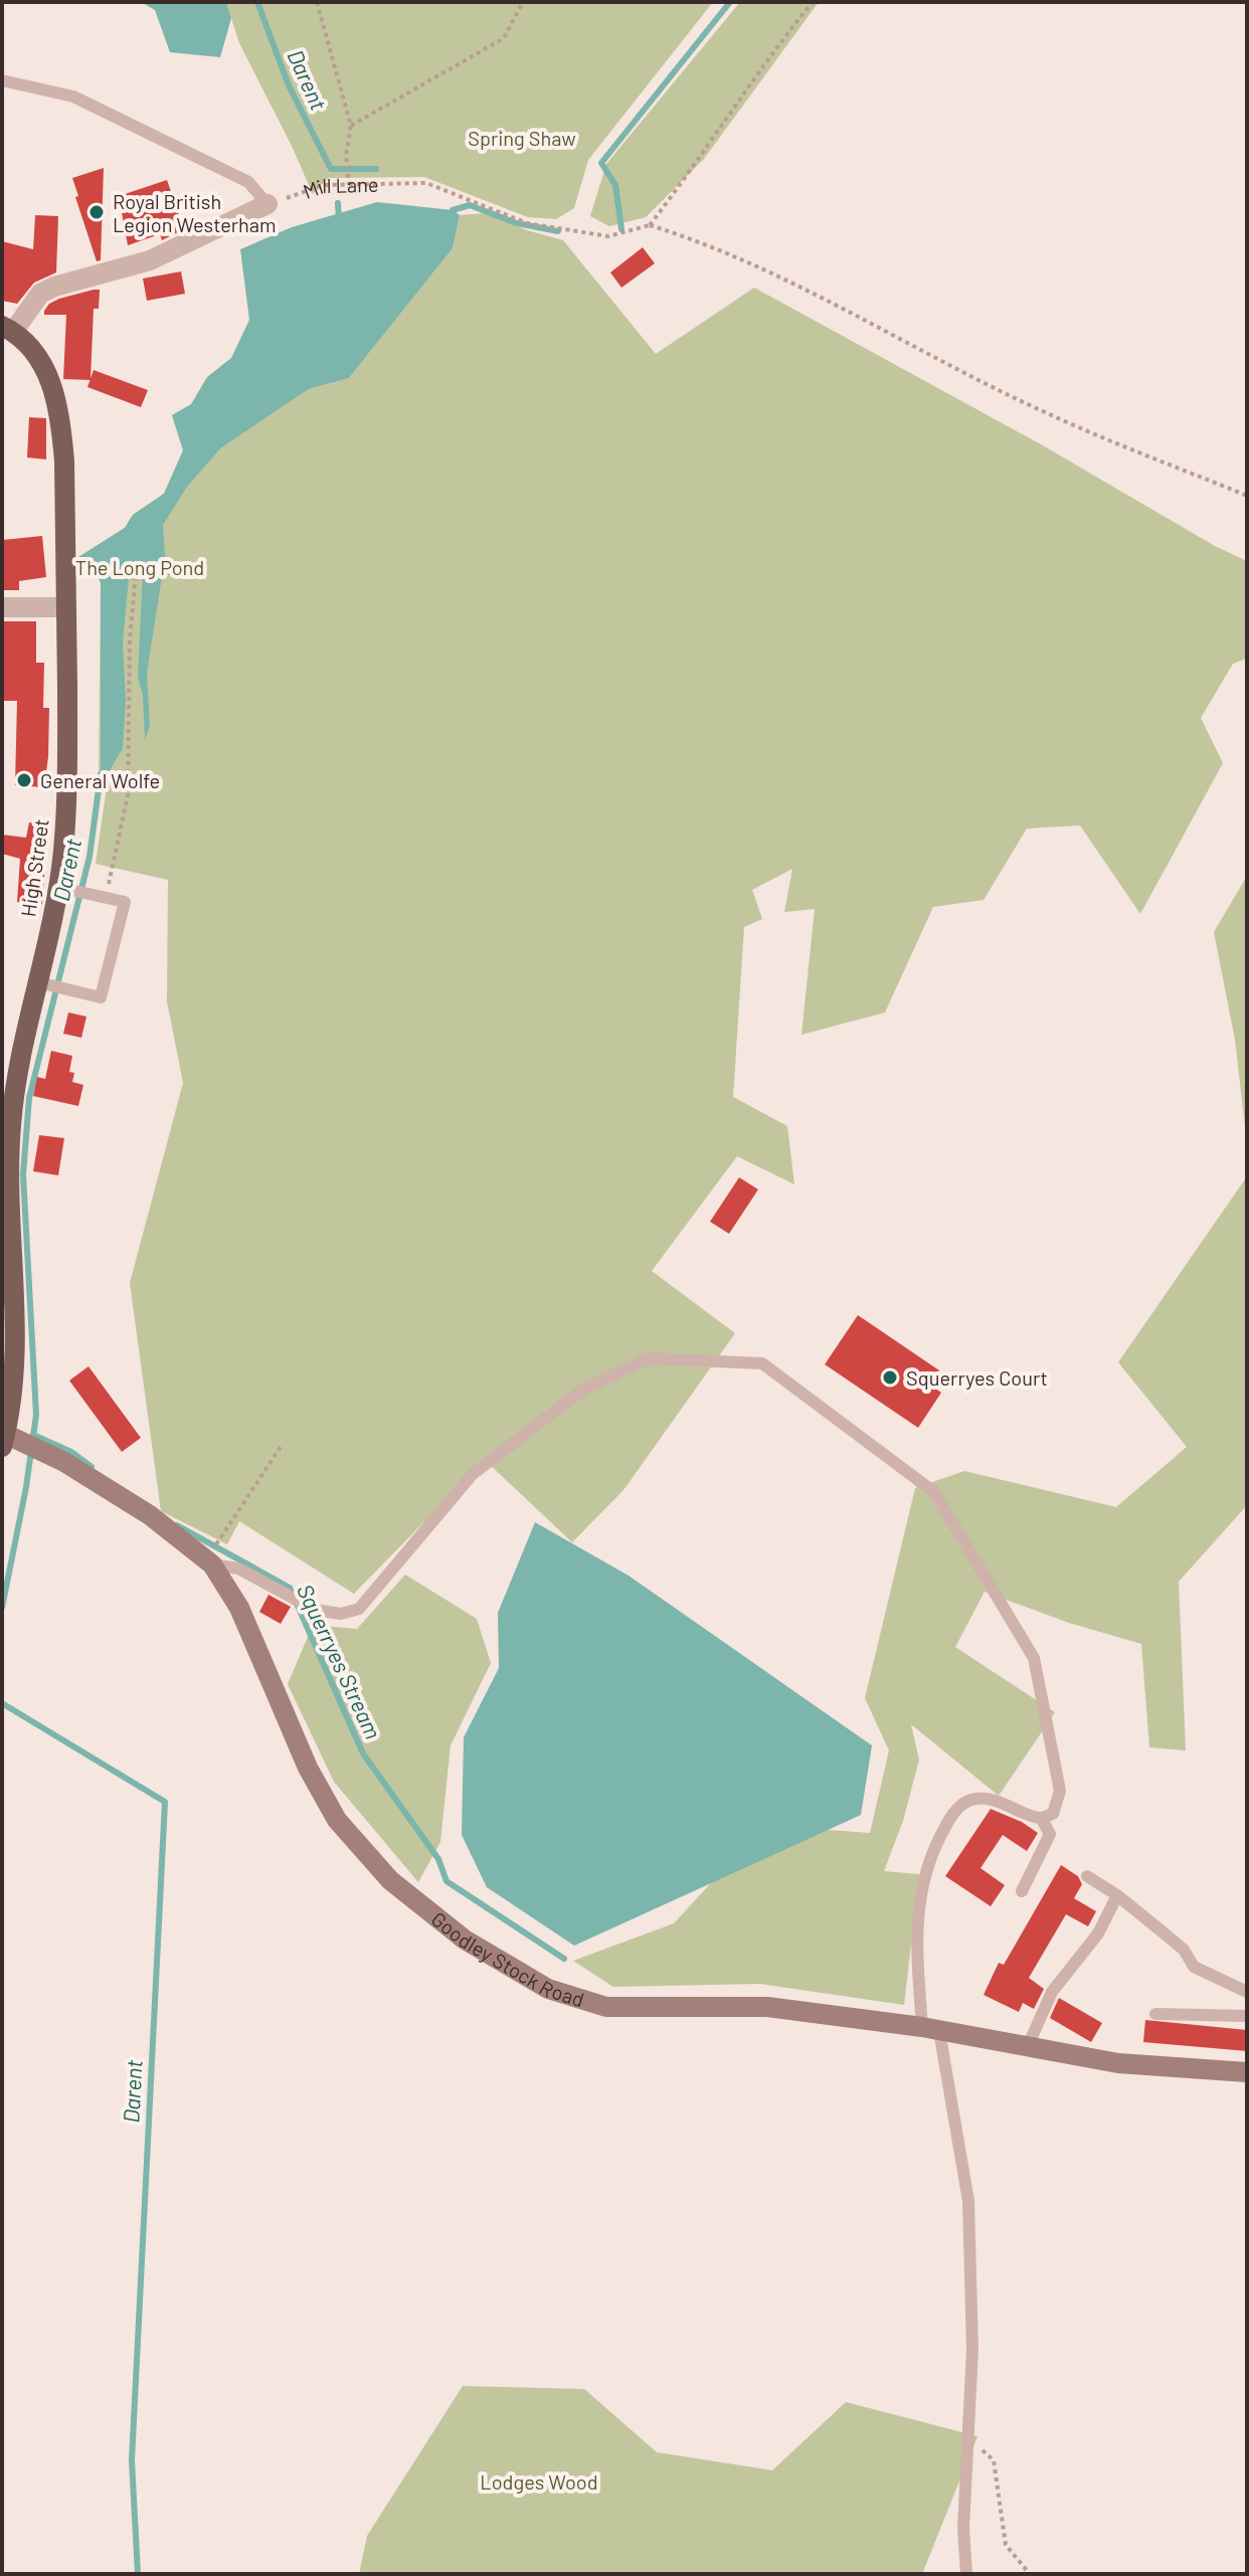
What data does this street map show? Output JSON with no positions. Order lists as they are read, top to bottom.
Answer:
{
  "streets": {
    "main road": ["High Street"],
    "street": ["Goodley Stock Road"],
    "path": ["Mill Lane"]
  },
  "crossings": [
    ["High Street", "Goodley Stock Road"]
  ],
  "water": ["Darent", "Squerryes Stream"],
  "parks": ["Spring Shaw", "The Long Pond", "Lodges Wood"],
  "places": ["Royal British Legion Westerham", "General Wolfe", "Squerryes Court"]
}
